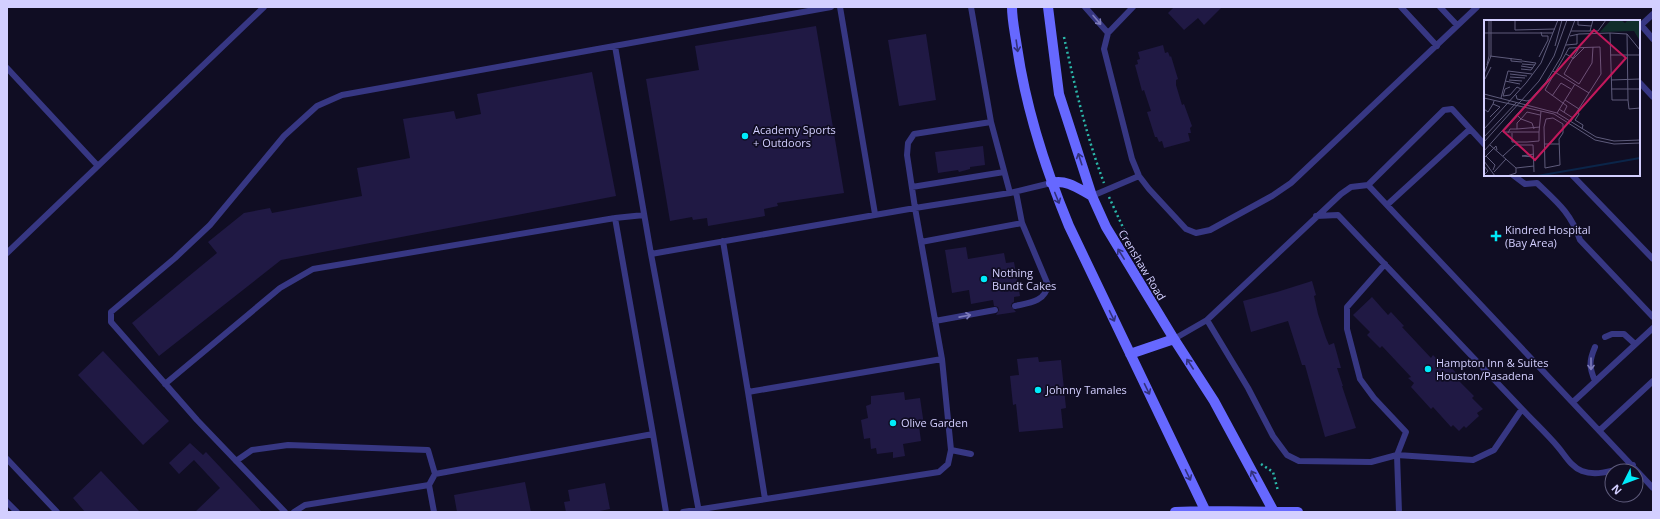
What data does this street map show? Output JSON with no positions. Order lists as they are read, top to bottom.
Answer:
{
  "streets": {
    "main road": ["Crenshaw Road"]
  },
  "places": {
    "other": [
      "Academy Sports + Outdoors",
      "Nothing Bundt Cakes",
      "Hampton Inn & Suites Houston/Pasadena",
      "Johnny Tamales",
      "Olive Garden"
    ],
    "health": ["Kindred Hospital (Bay Area)"]
  },
  "north": "bottom left"
}
